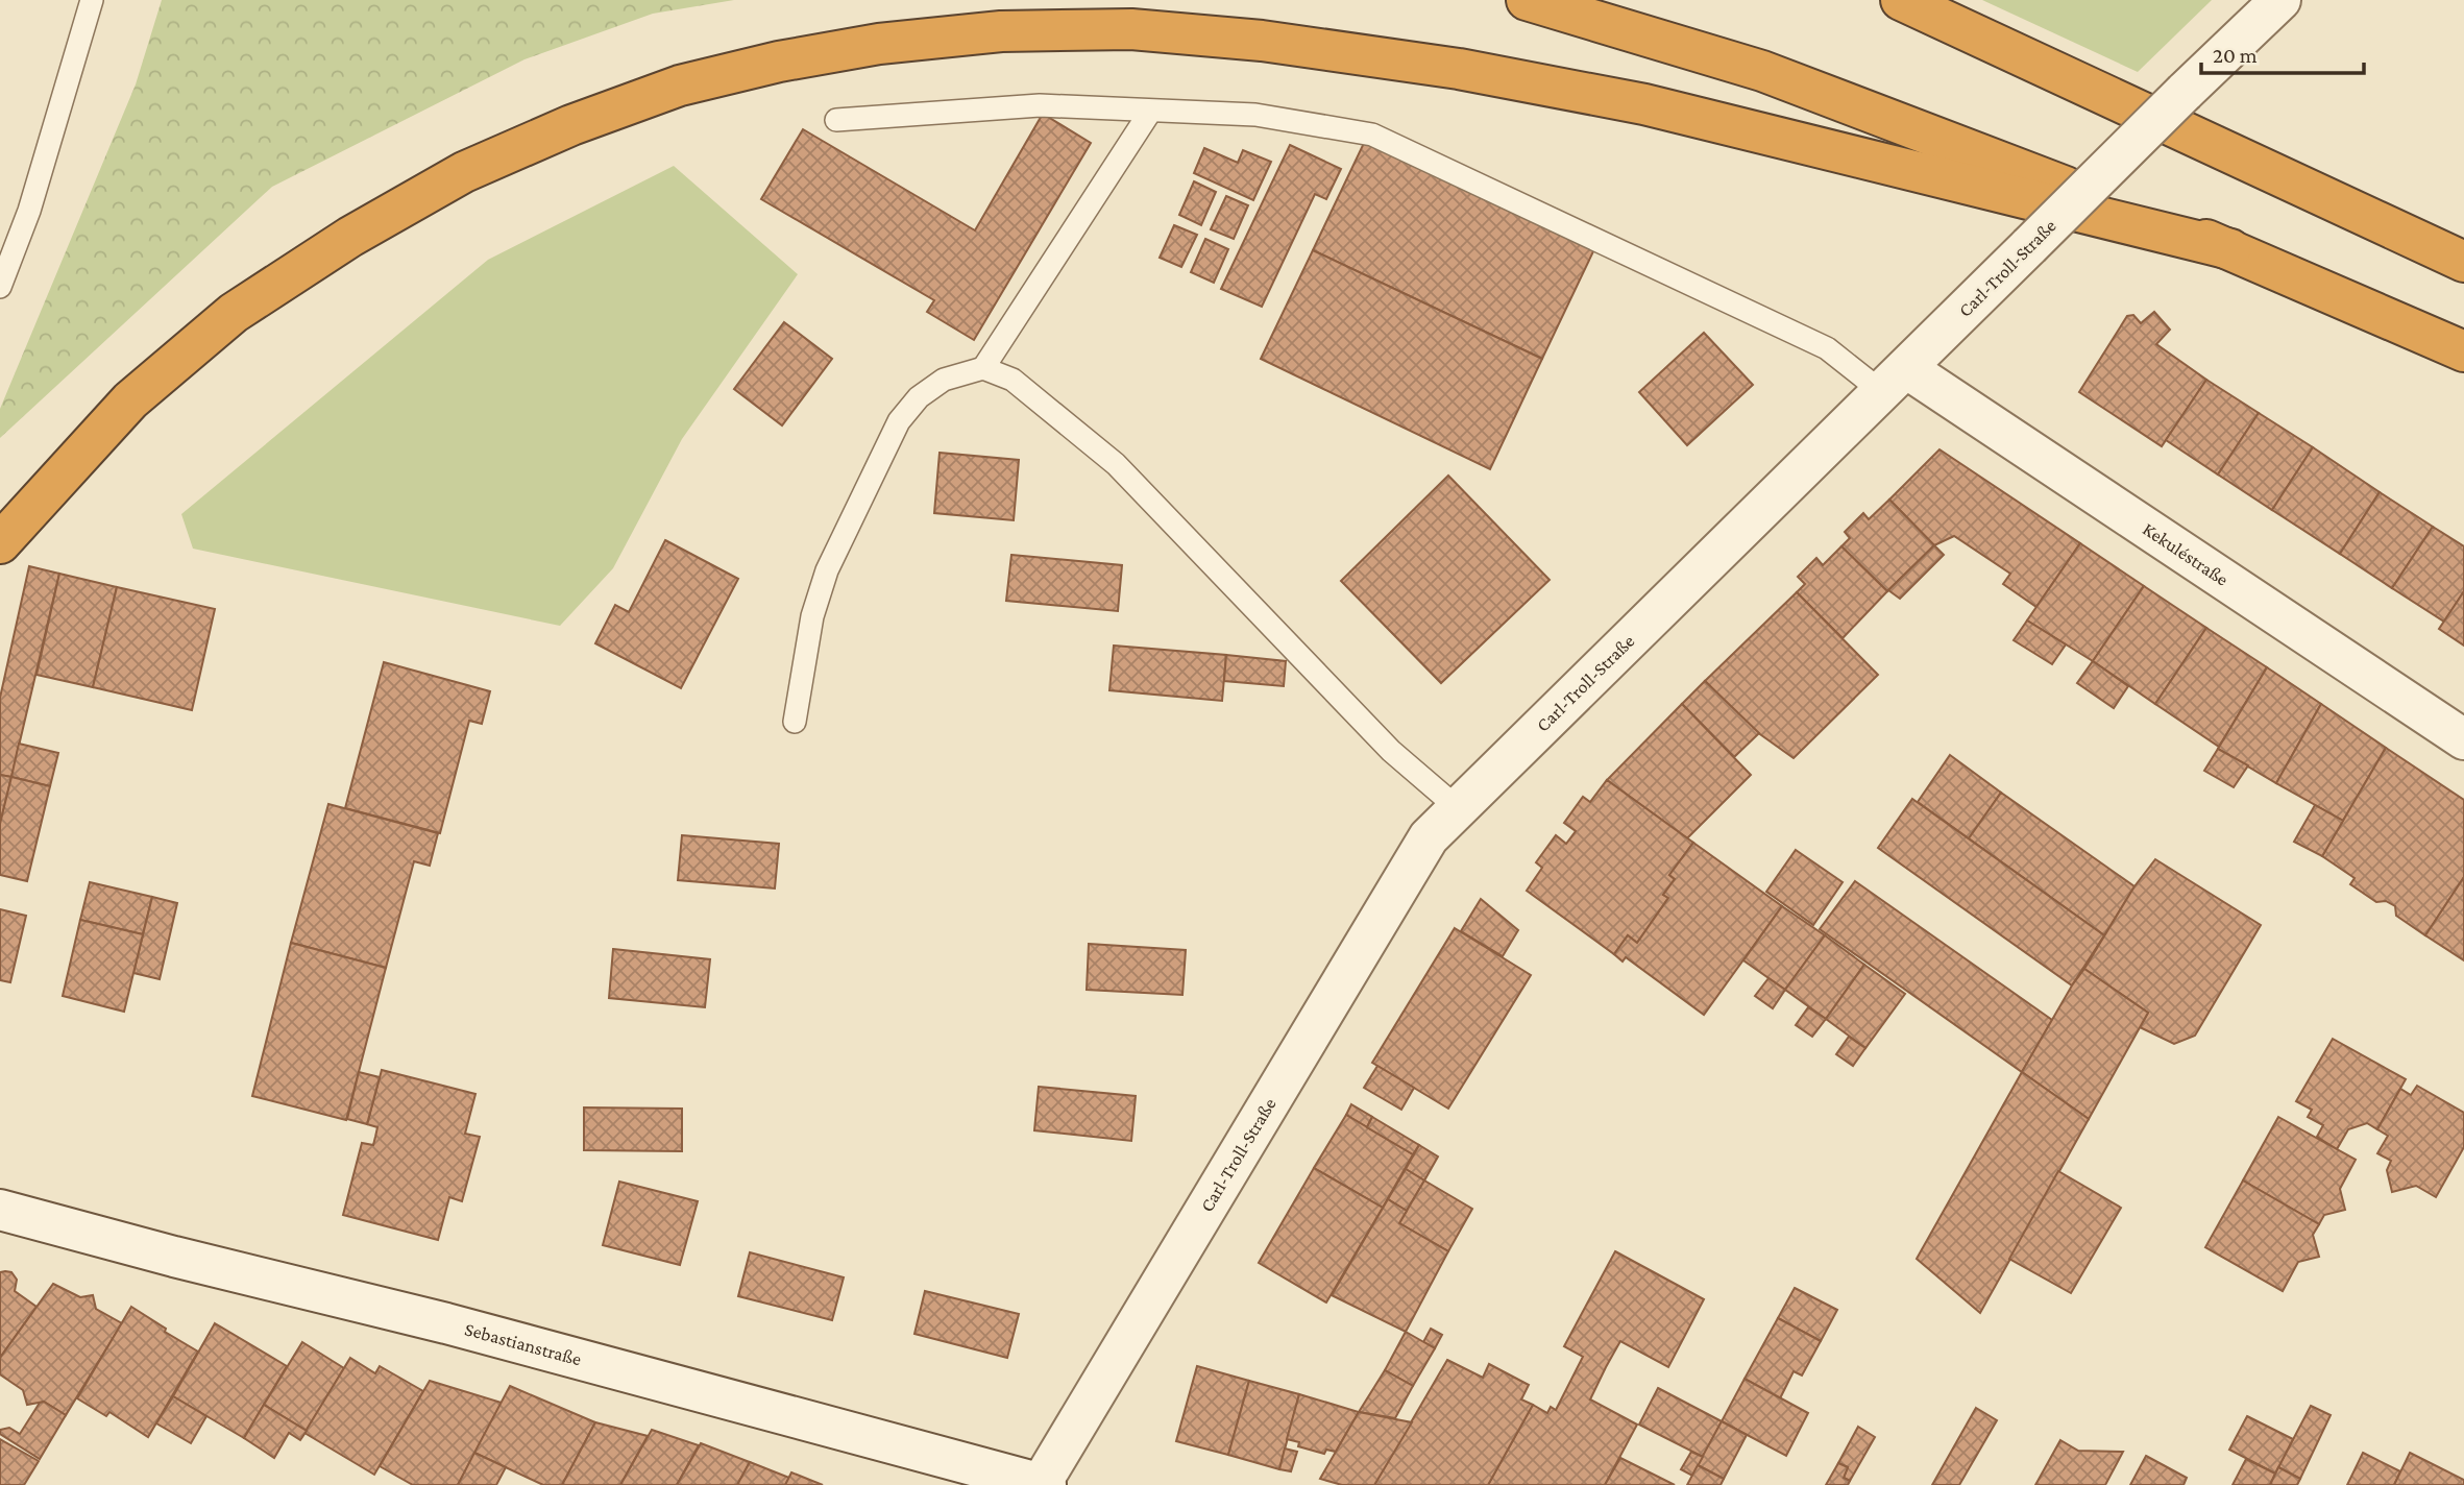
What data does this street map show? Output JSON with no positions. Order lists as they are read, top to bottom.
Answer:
{
  "streets": {
    "street": ["Carl-Troll-Straße", "Kekuléstraße", "Sebastianstraße"]
  },
  "crossings": [
    ["Carl-Troll-Straße", "Kekuléstraße"],
    ["Carl-Troll-Straße", "Sebastianstraße"]
  ],
  "scale_bar": "20 m"
}
